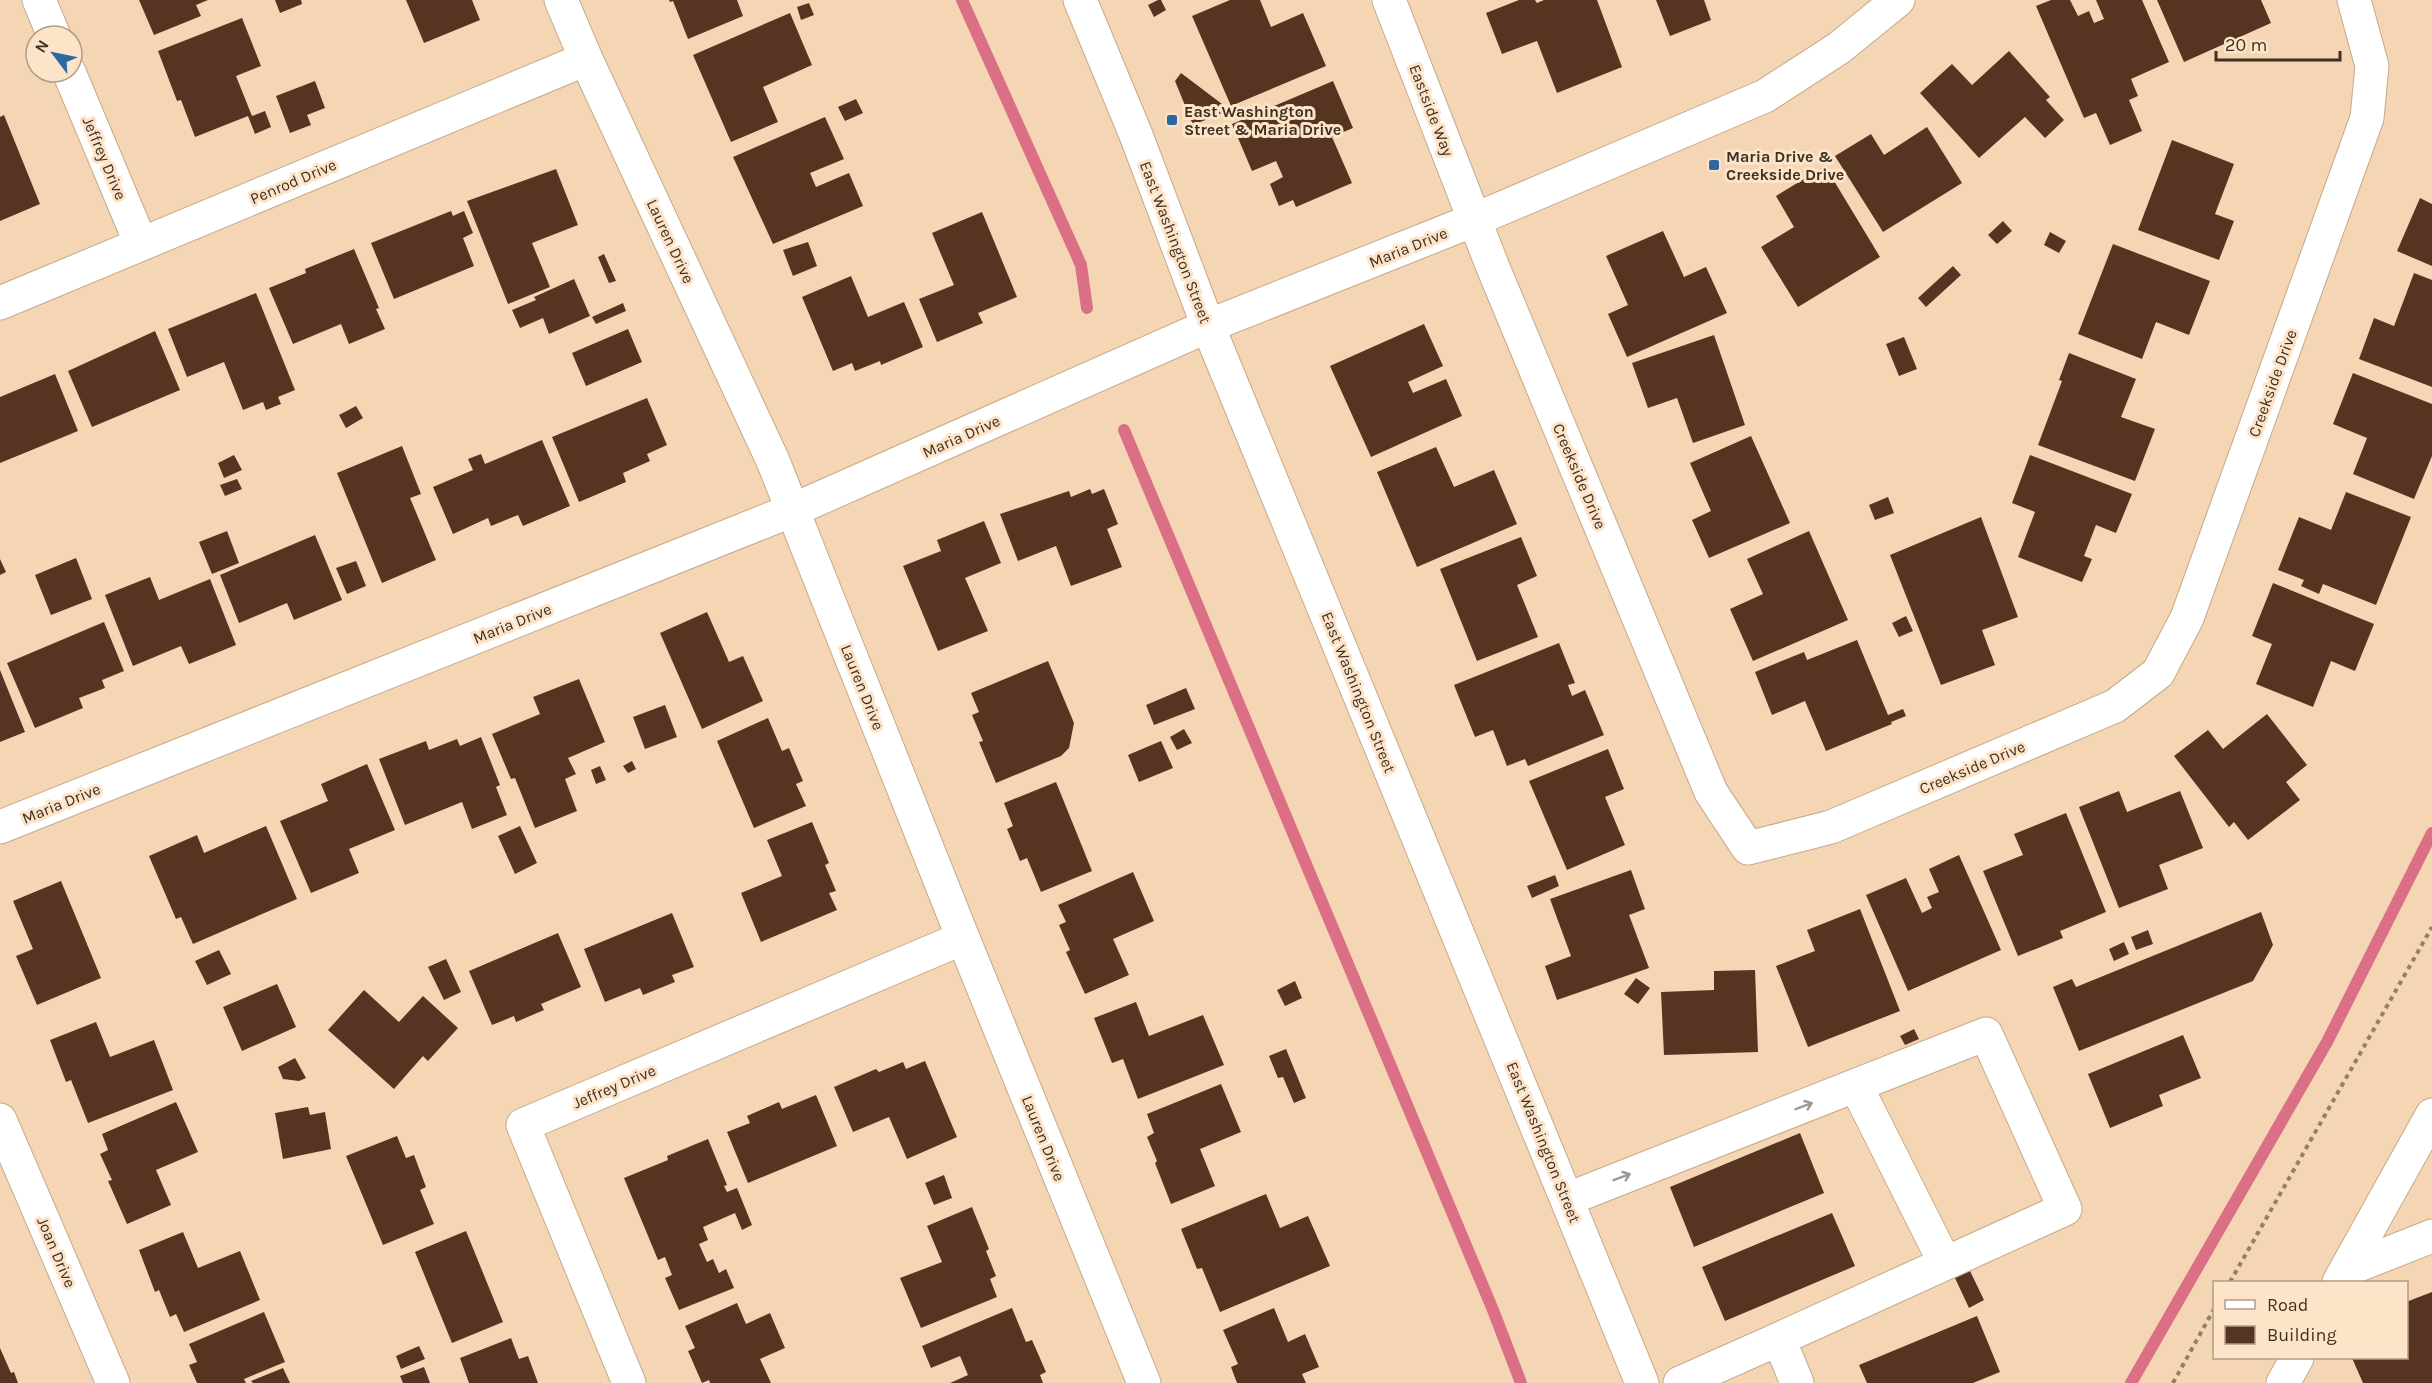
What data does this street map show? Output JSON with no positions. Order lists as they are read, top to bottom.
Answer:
{
  "streets": {
    "street": [
      "Eastside Way",
      "Jeffrey Drive",
      "Penrod Drive",
      "Lauren Drive",
      "East Washington Street",
      "Maria Drive",
      "Creekside Drive",
      "Joan Drive"
    ]
  },
  "crossings": [
    ["Eastside Way", "Maria Drive"],
    ["Eastside Way", "Creekside Drive"],
    ["Jeffrey Drive", "Penrod Drive"],
    ["Jeffrey Drive", "Lauren Drive"],
    ["Penrod Drive", "Lauren Drive"],
    ["Lauren Drive", "Maria Drive"],
    ["East Washington Street", "Maria Drive"],
    ["Maria Drive", "Creekside Drive"]
  ],
  "places": {
    "transit": ["East Washington Street & Maria Drive", "Maria Drive & Creekside Drive"]
  },
  "legend": ["Road", "Building"],
  "scale_bar": "20 m",
  "north": "top left"
}
